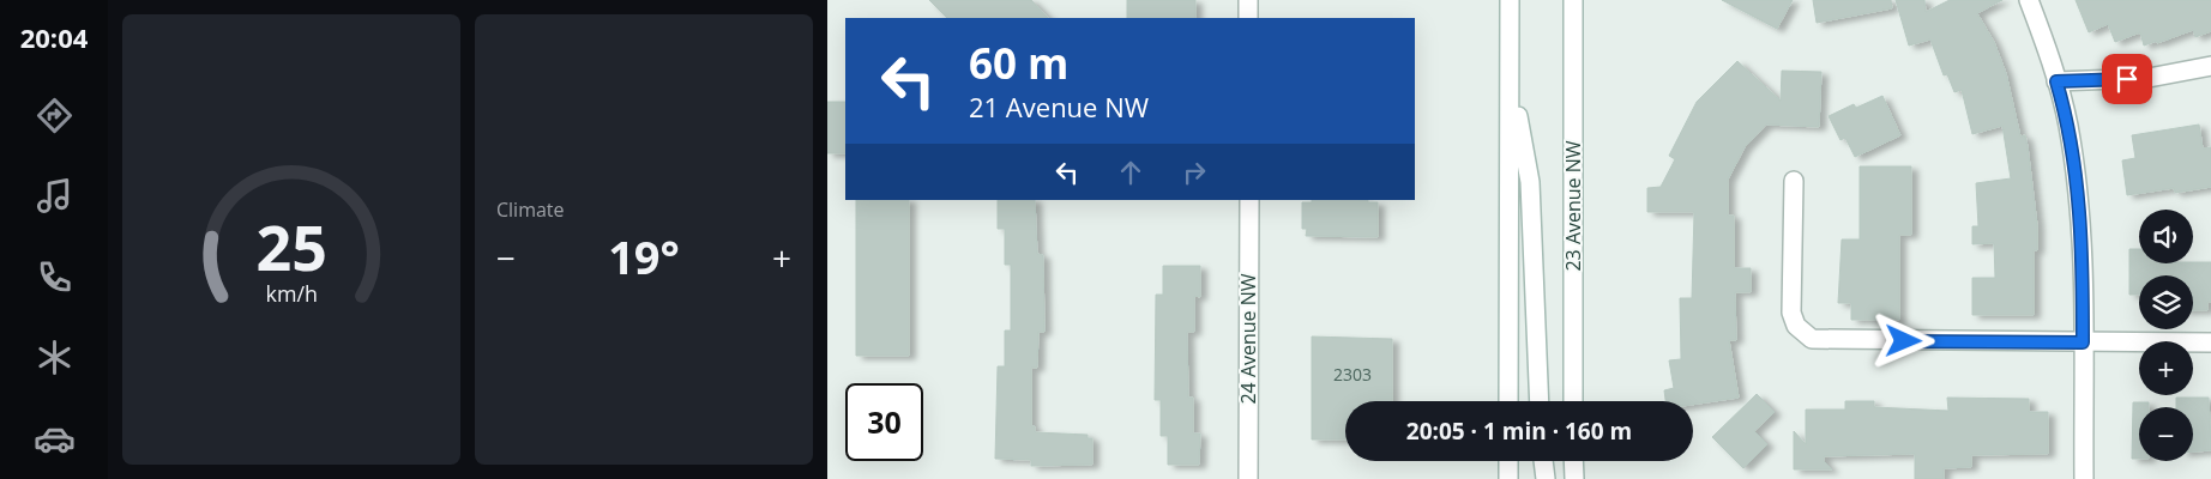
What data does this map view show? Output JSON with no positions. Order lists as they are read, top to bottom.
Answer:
{
  "streets": {
    "street": ["23 Avenue NW", "24 Avenue NW"]
  },
  "house_numbers": ["2303"],
  "page": {
    "tabs": "20:04",
    "tile": "Climate",
    "turn": ["60 m", "21 Avenue NW"],
    "map_buttons": ["+", "−"],
    "heat": ["−", "19°", "+"],
    "limit": "30",
    "trip": "20:05 · 1 min · 160 m",
    "gauge": ["25", "km/h"]
  }
}
